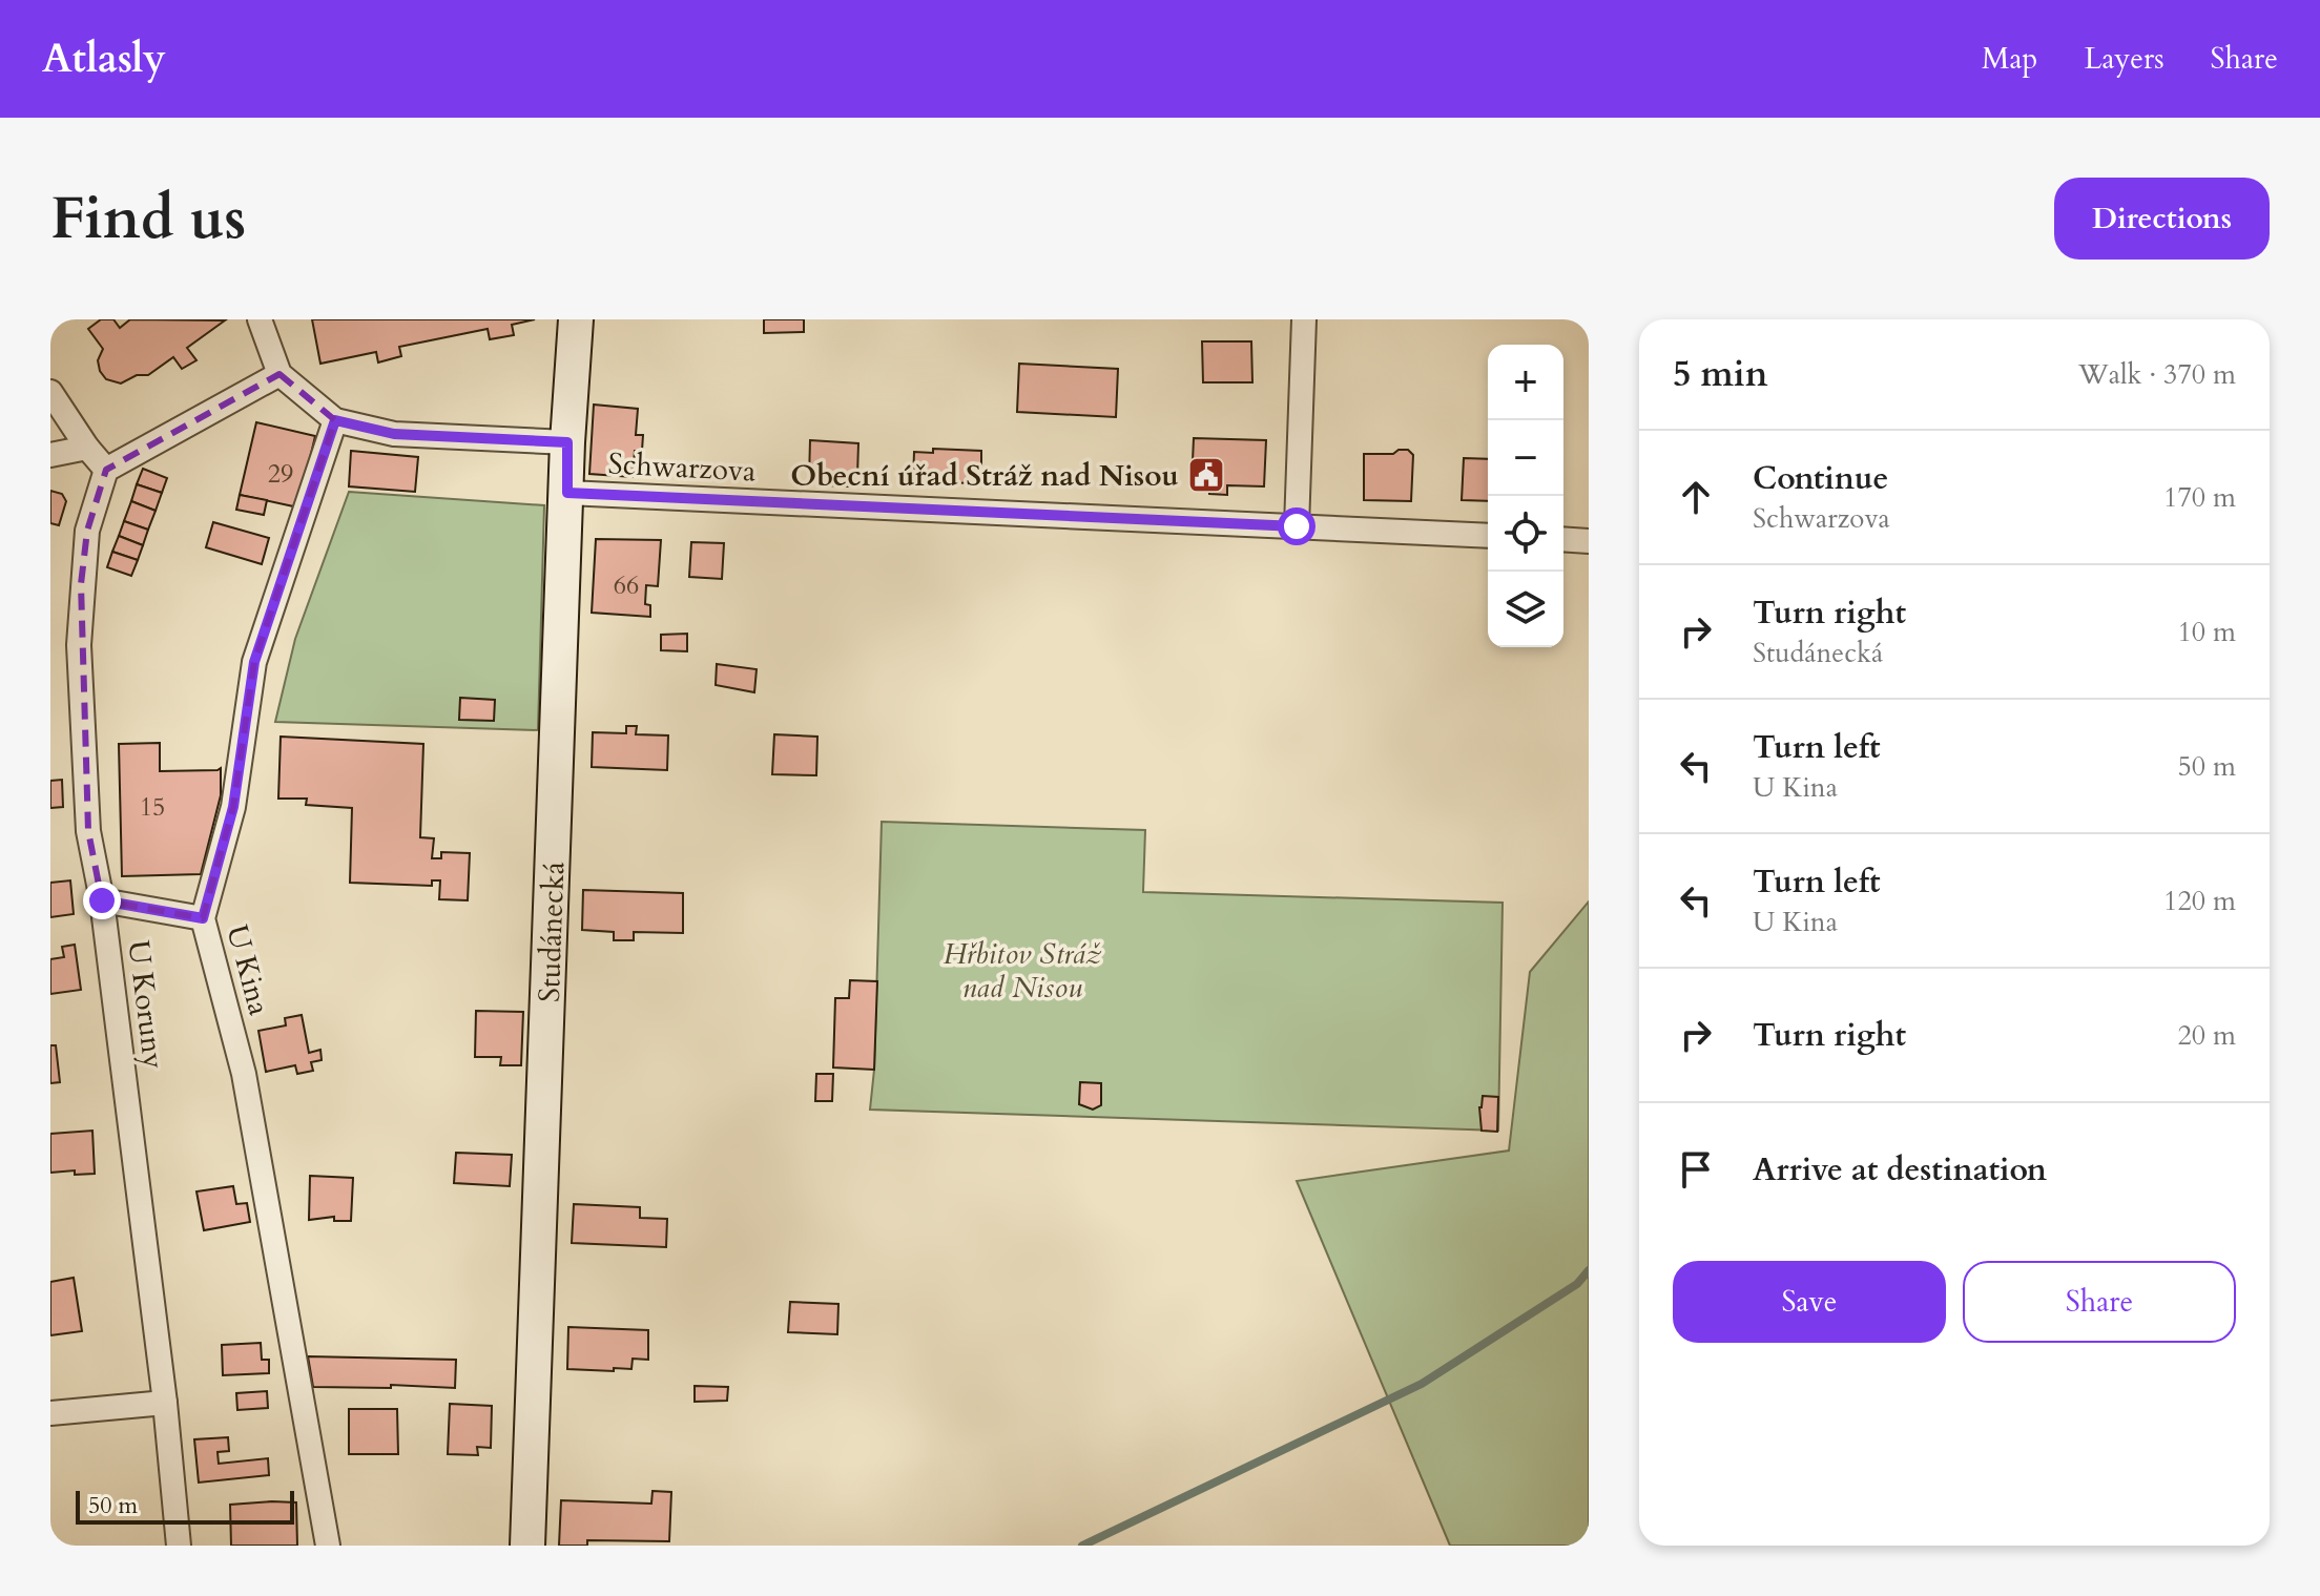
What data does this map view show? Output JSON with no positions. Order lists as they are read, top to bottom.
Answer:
{
  "streets": {
    "street": [
      "Schwarzova",
      "Studánecká",
      "U Kina",
      "U Koruny"
    ]
  },
  "crossings": [
    ["Schwarzova", "Studánecká"]
  ],
  "parks": ["Hřbitov Stráž nad Nisou"],
  "places": {
    "public building": ["Obecní úřad Stráž nad Nisou"]
  },
  "house_numbers": ["29", "66", "15"],
  "scale_bar": "50 m",
  "page": {
    "header": "Atlasly",
    "nav": ["Map", "Layers", "Share"],
    "buttons": [
      "Directions",
      ["Save", "Share"]
    ],
    "title": "Find us",
    "heading": ["5 min", "Walk · 370 m"],
    "map_buttons": ["+", "−"],
    "list": [
      ["Continue", "Schwarzova", "170 m"],
      ["Turn right", "Studánecká", "10 m"],
      ["Turn left", "U Kina", "50 m"],
      ["Turn left", "U Kina", "120 m"],
      ["Turn right", "20 m"],
      "Arrive at destination"
    ],
    "scale": "50 m"
  }
}
